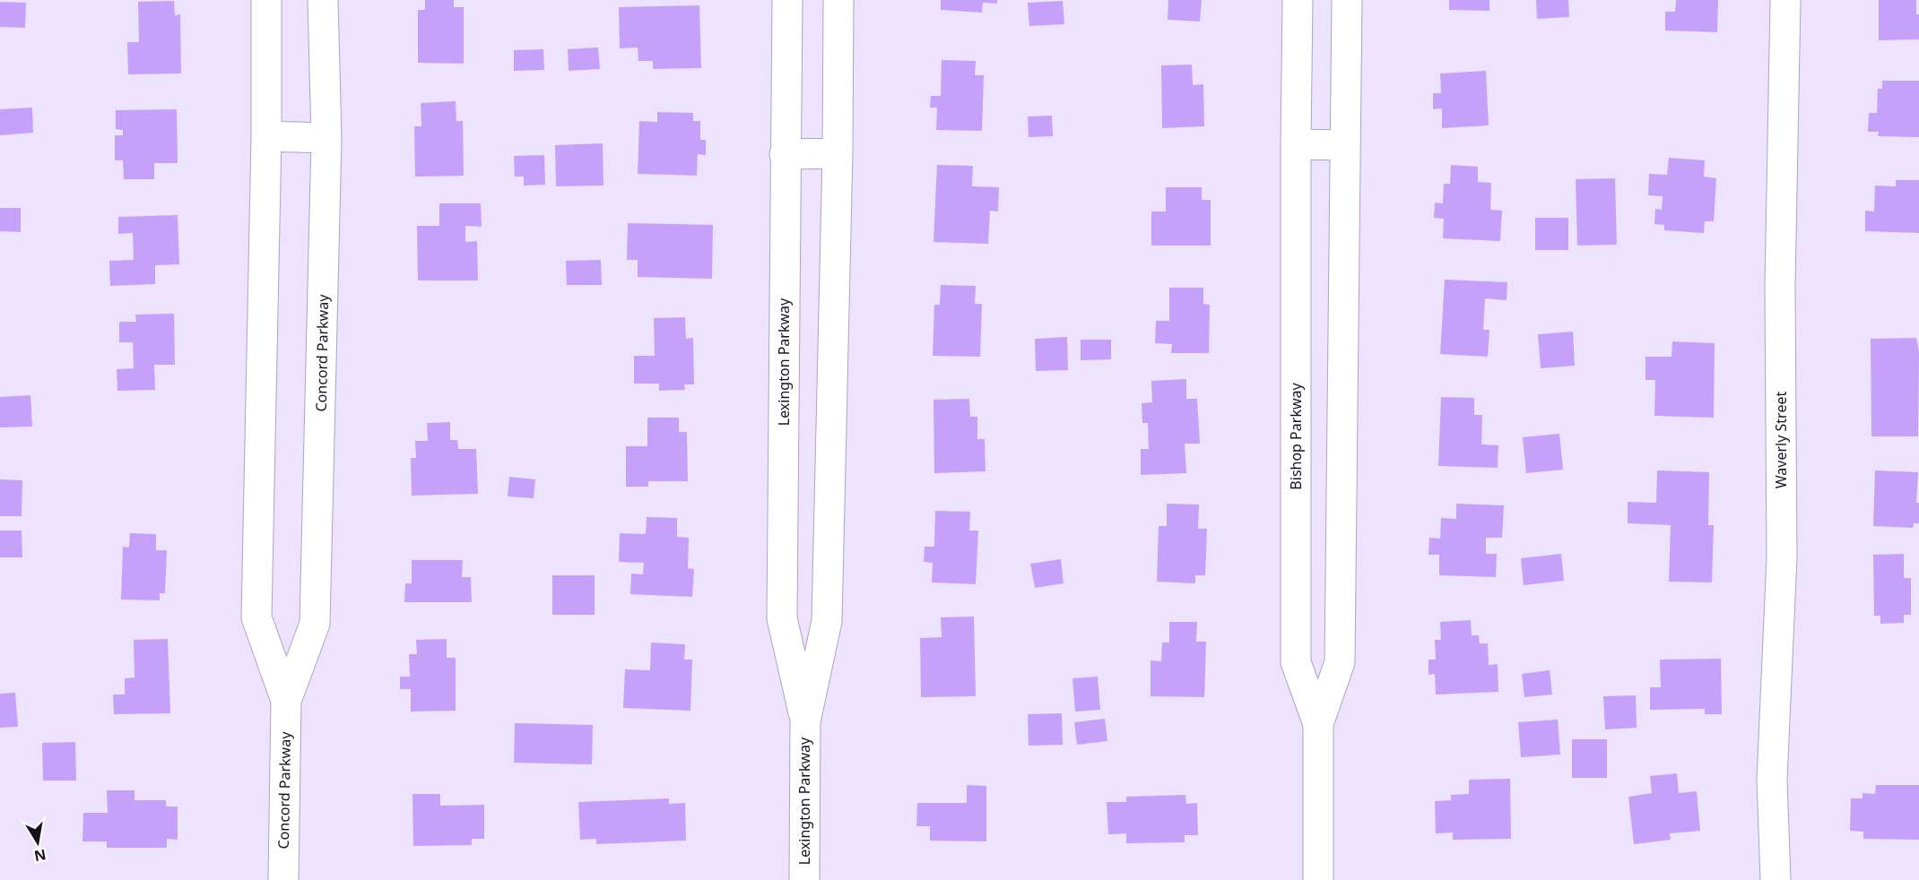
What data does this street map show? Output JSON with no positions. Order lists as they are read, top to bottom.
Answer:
{
  "streets": {
    "street": [
      "Concord Parkway",
      "Lexington Parkway",
      "Bishop Parkway",
      "Waverly Street"
    ]
  },
  "north": "bottom"
}
